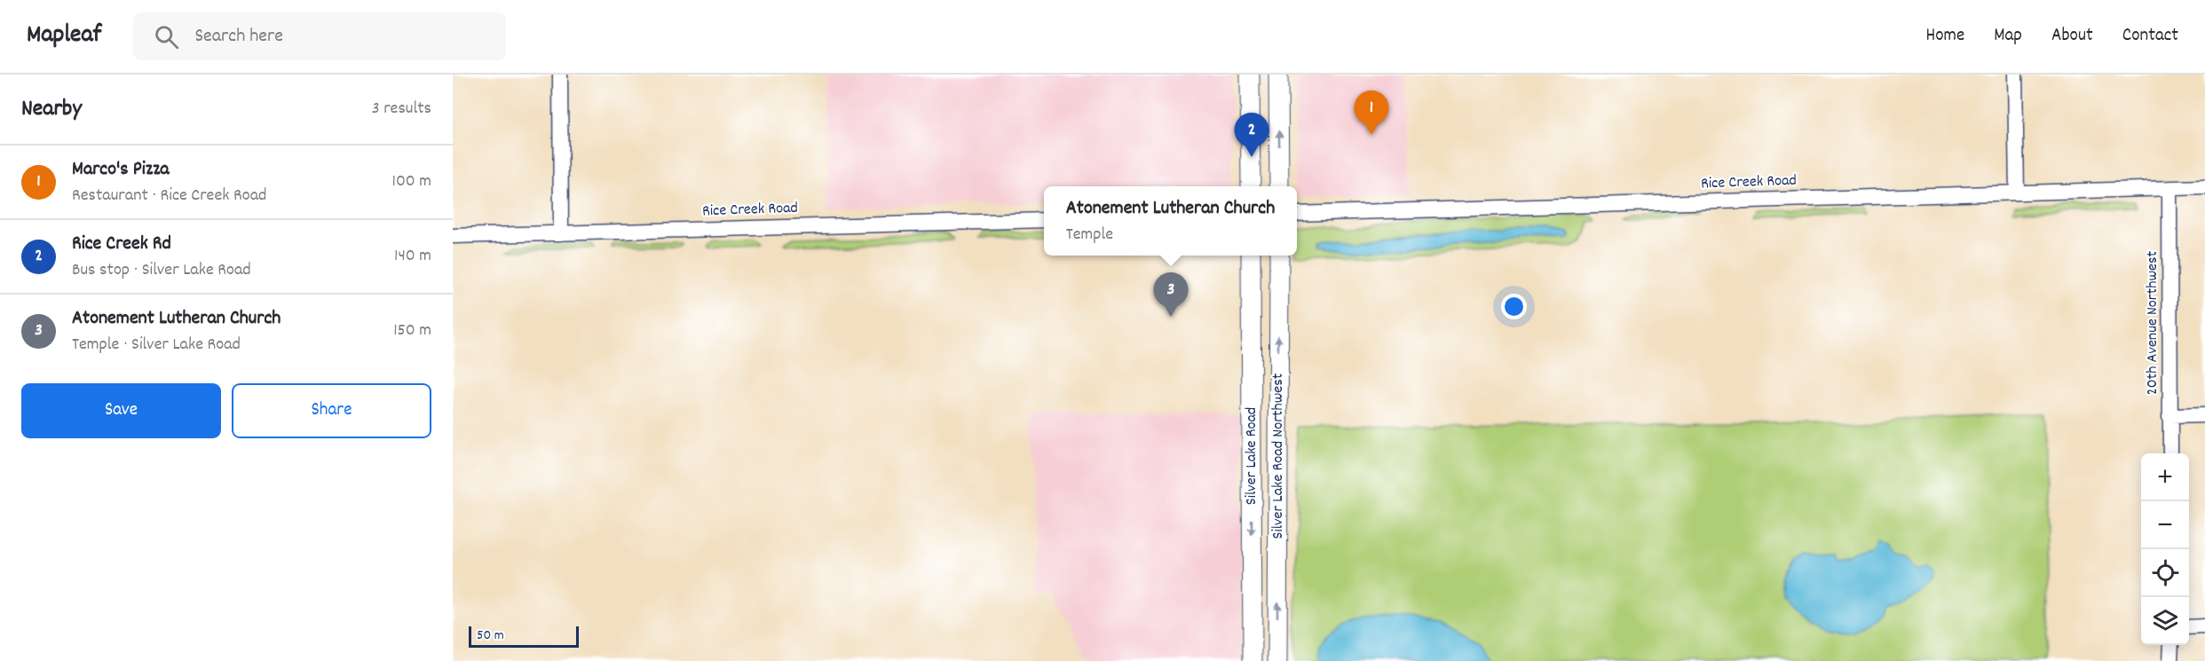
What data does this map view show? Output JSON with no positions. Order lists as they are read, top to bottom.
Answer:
{
  "streets": {
    "main road": ["Silver Lake Road", "Silver Lake Road Northwest"],
    "street": ["Rice Creek Road", "20th Avenue Northwest"]
  },
  "crossings": [
    ["Rice Creek Road", "20th Avenue Northwest"]
  ],
  "one_way": ["Silver Lake Road", "Silver Lake Road Northwest"],
  "scale_bar": "50 m",
  "page": {
    "header": "Mapleaf",
    "search": "Search here",
    "nav": [
      "Home",
      "Map",
      "About",
      "Contact"
    ],
    "heading": ["Nearby", "3 results"],
    "pins": ["1", "2", "3"],
    "list": [
      {
        "mark": "1",
        "name": "Marco's Pizza",
        "note": "Restaurant · Rice Creek Road",
        "value": "100 m"
      },
      {
        "mark": "2",
        "name": "Rice Creek Rd",
        "note": "Bus stop · Silver Lake Road",
        "value": "140 m"
      },
      {
        "mark": "3",
        "name": "Atonement Lutheran Church",
        "note": "Temple · Silver Lake Road",
        "value": "150 m"
      }
    ],
    "popup": ["Atonement Lutheran Church", "Temple"],
    "buttons": ["Save", "Share"],
    "map_buttons": ["+", "−"],
    "scale": "50 m"
  }
}
